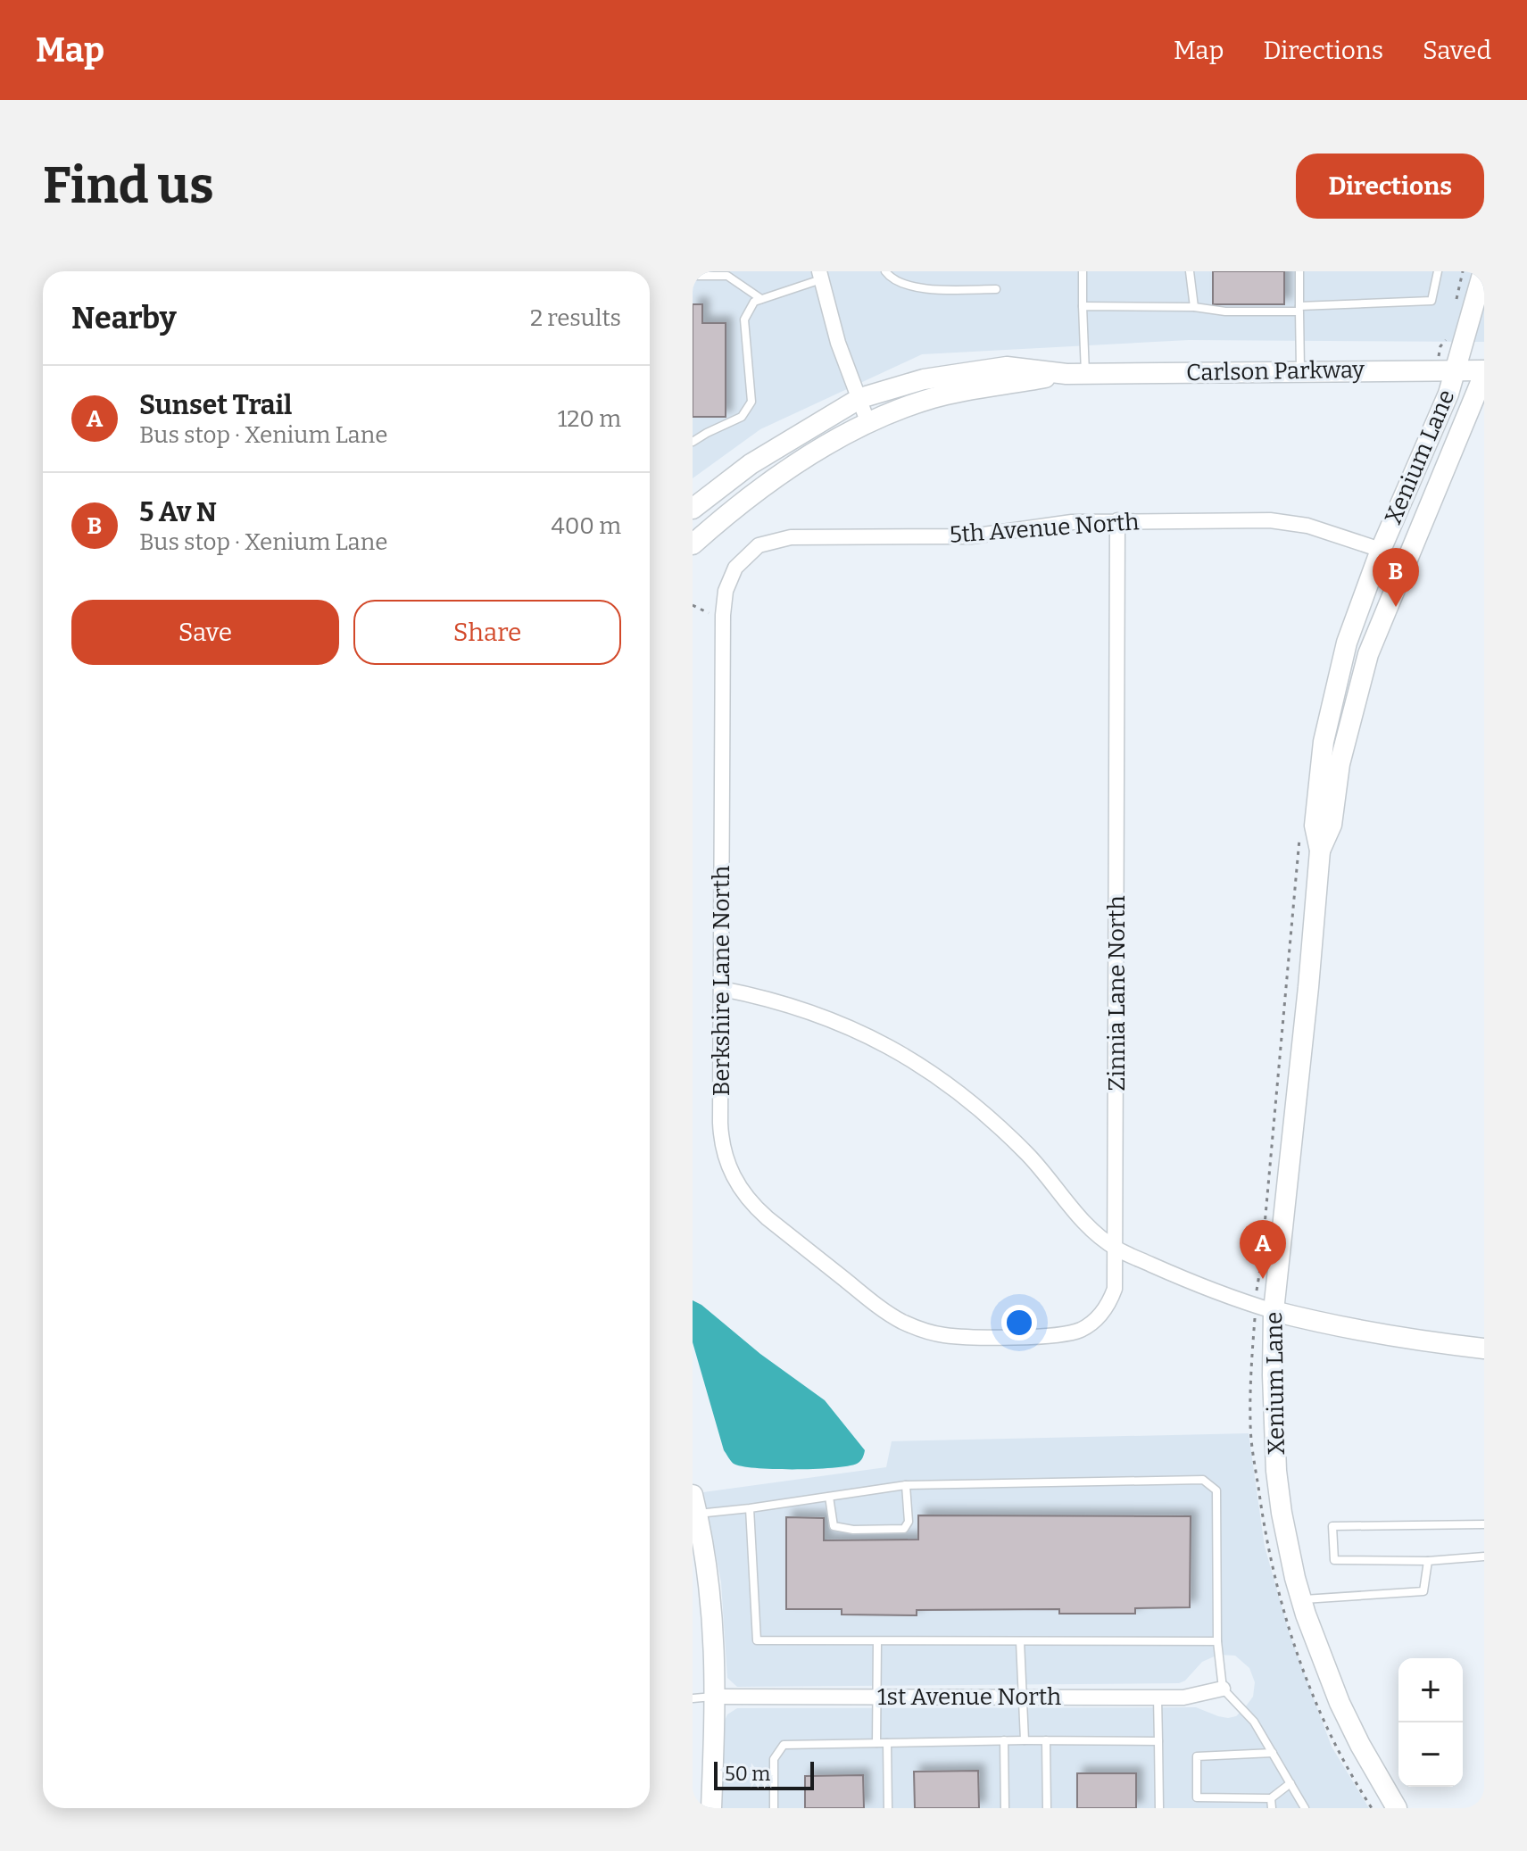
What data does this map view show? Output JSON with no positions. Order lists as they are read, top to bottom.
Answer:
{
  "streets": {
    "main road": ["Carlson Parkway", "Xenium Lane"],
    "street": [
      "5th Avenue North",
      "Berkshire Lane North",
      "Zinnia Lane North",
      "1st Avenue North"
    ]
  },
  "crossings": [
    ["Carlson Parkway", "Xenium Lane"],
    ["Xenium Lane", "5th Avenue North"],
    ["5th Avenue North", "Berkshire Lane North"],
    ["5th Avenue North", "Zinnia Lane North"],
    ["Berkshire Lane North", "Zinnia Lane North"]
  ],
  "scale_bar": "50 m",
  "page": {
    "header": "Map",
    "nav": ["Map", "Directions", "Saved"],
    "buttons": [
      "Directions",
      ["Save", "Share"]
    ],
    "title": "Find us",
    "heading": ["Nearby", "2 results"],
    "list": [
      {
        "mark": "A",
        "name": "Sunset Trail",
        "note": "Bus stop · Xenium Lane",
        "value": "120 m"
      },
      {
        "mark": "B",
        "name": "5 Av N",
        "note": "Bus stop · Xenium Lane",
        "value": "400 m"
      }
    ],
    "pins": ["B", "A"],
    "map_buttons": ["+", "−"],
    "scale": "50 m"
  }
}
